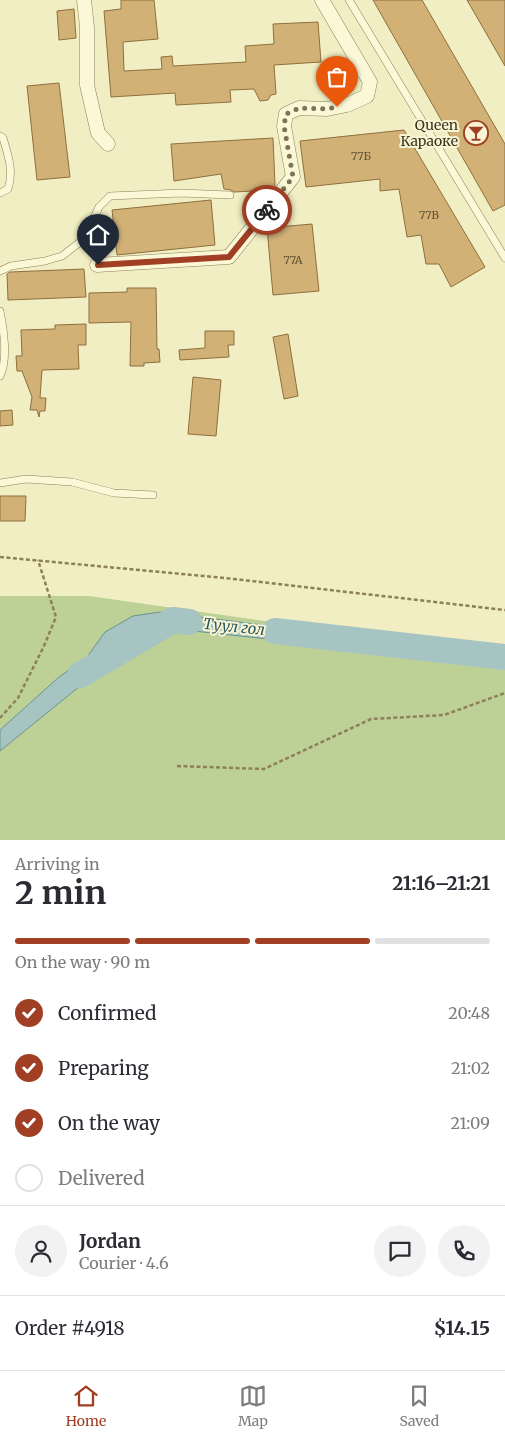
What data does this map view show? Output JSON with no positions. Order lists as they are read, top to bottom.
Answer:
{
  "water": ["Туул гол"],
  "places": {
    "bar": ["Queen Караоке"]
  },
  "house_numbers": ["77Б", "77В", "77А"],
  "page": {
    "heading": ["2 min", "Arriving in", "21:16–21:21"],
    "panel": [
      "Jordan",
      "Courier · 4.6",
      "Order #4918",
      "$14.15"
    ],
    "bar": "On the way · 90 m",
    "list": [
      ["Confirmed", "20:48"],
      ["Preparing", "21:02"],
      ["On the way", "21:09"],
      "Delivered"
    ],
    "tabs": ["Home", "Map", "Saved"]
  }
}
